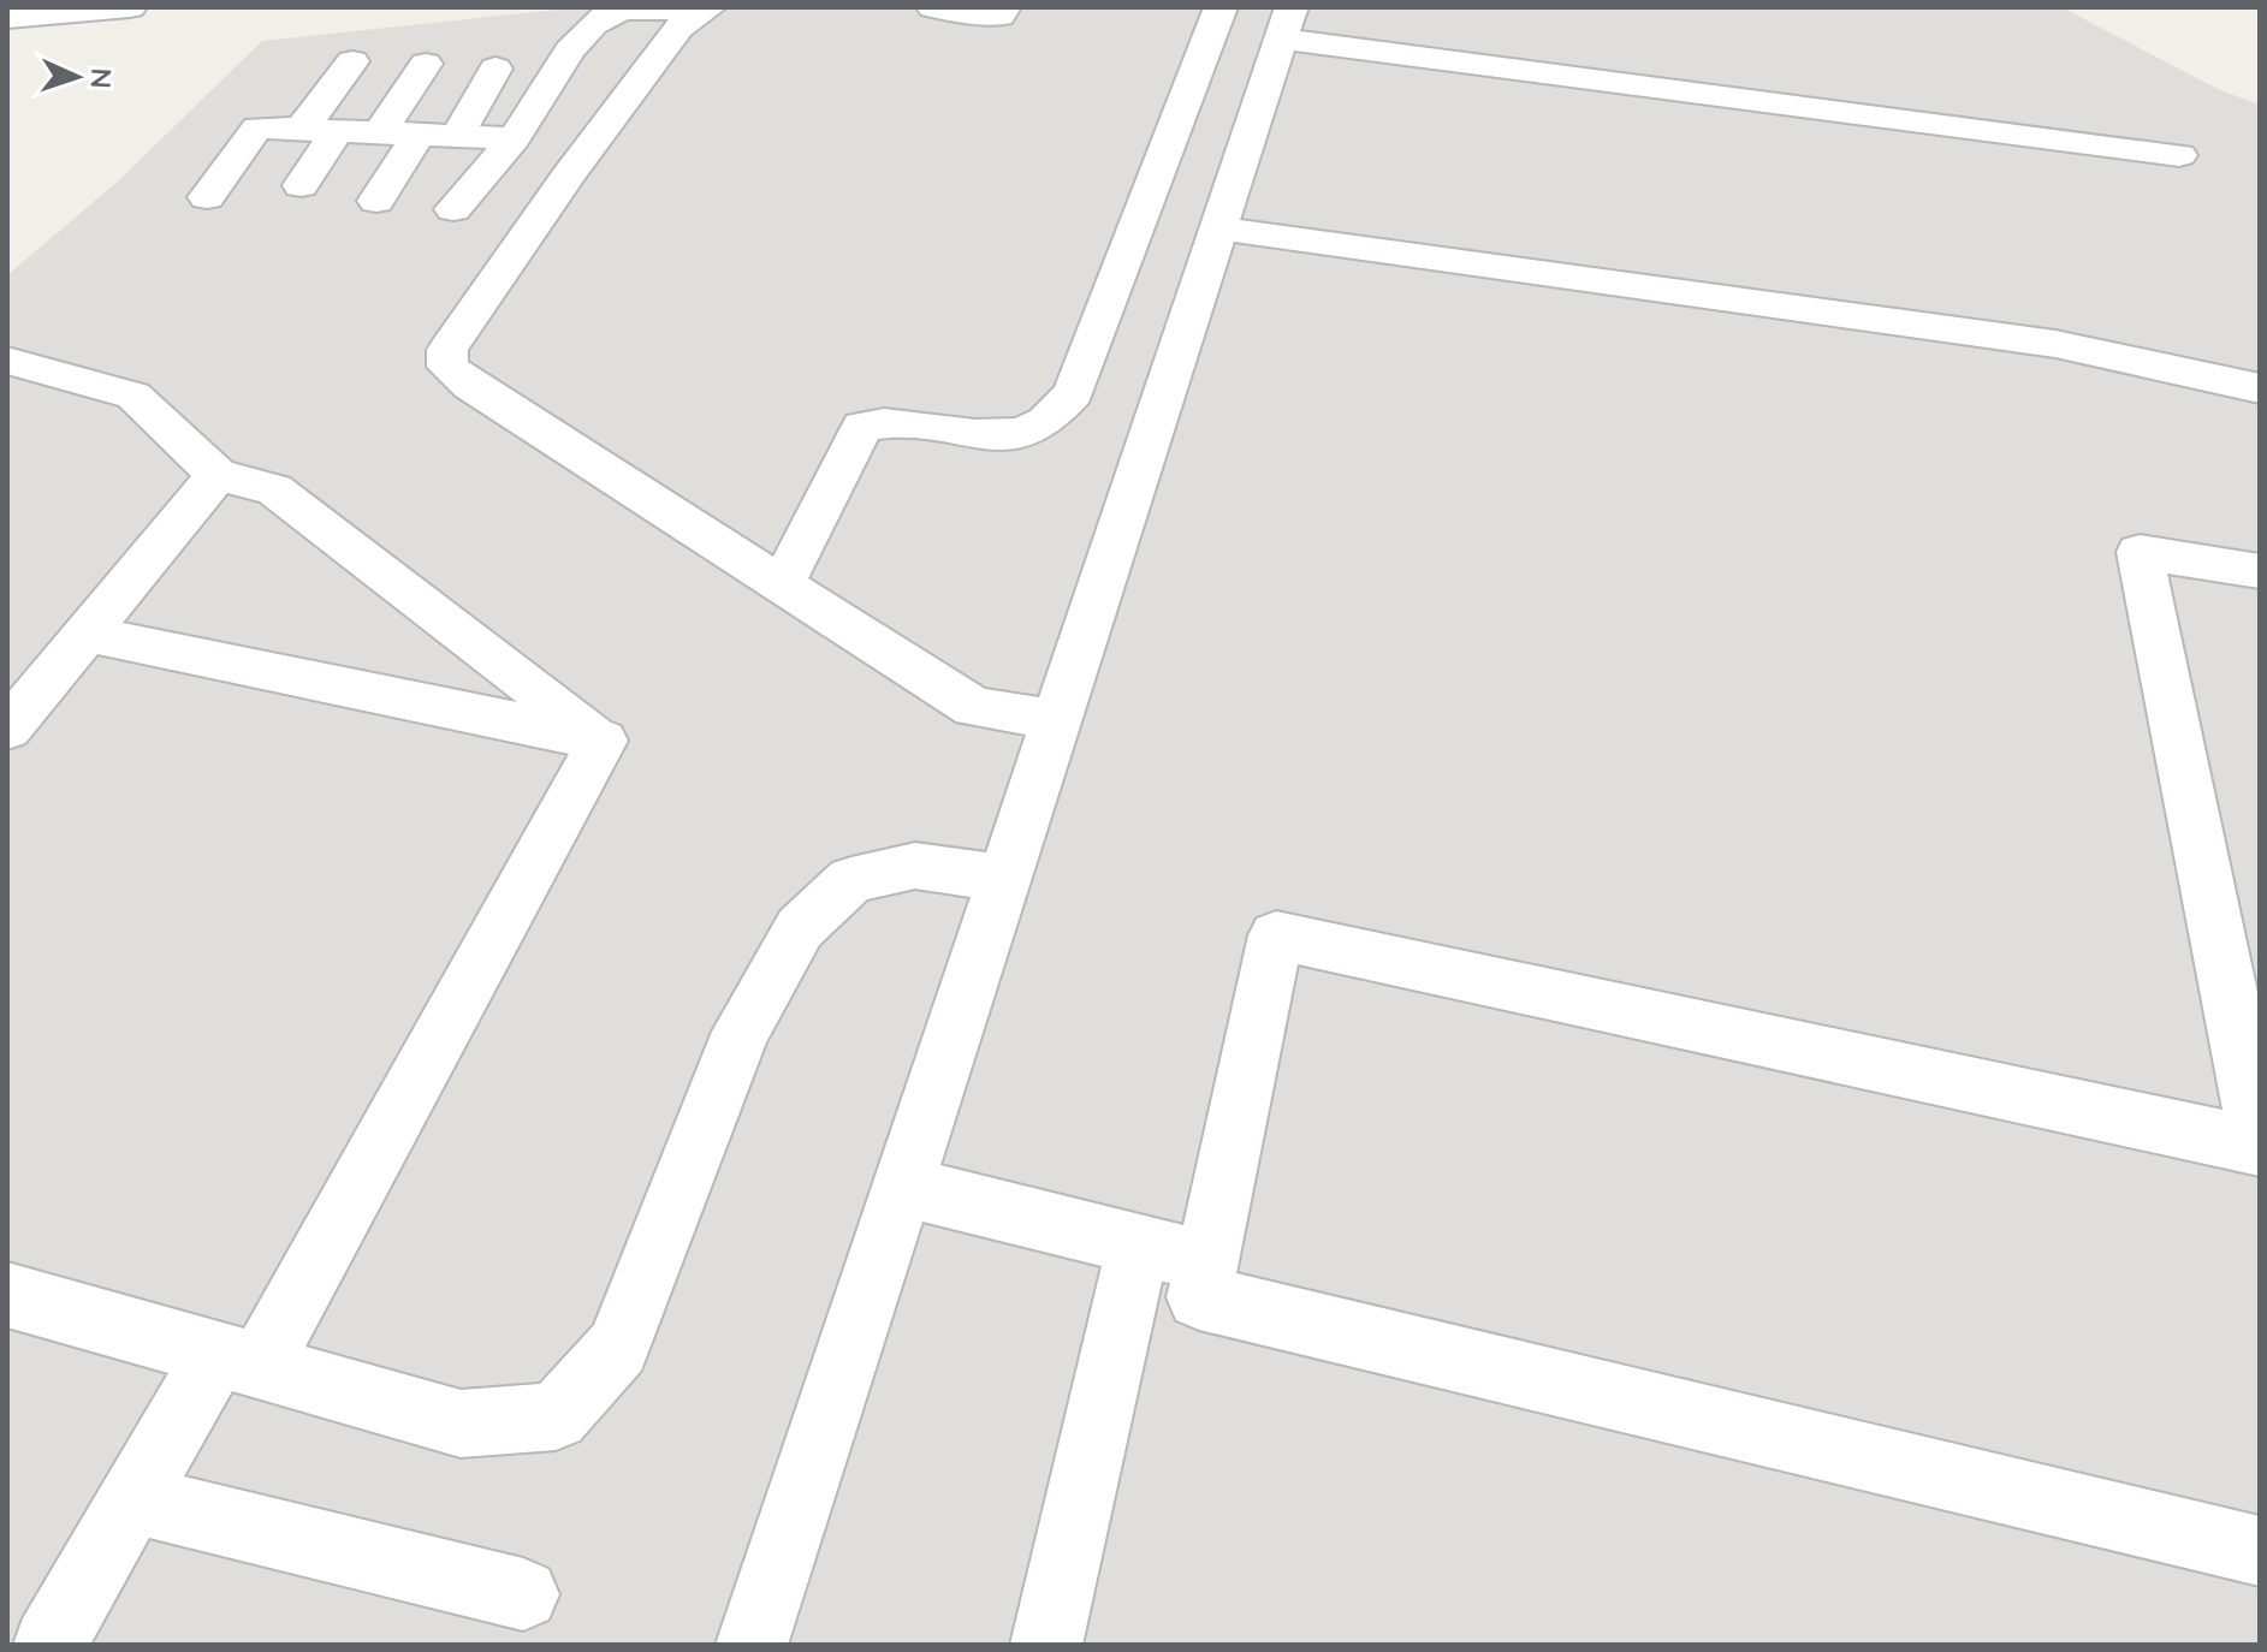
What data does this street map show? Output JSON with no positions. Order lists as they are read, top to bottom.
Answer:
{
  "north": "right"
}
